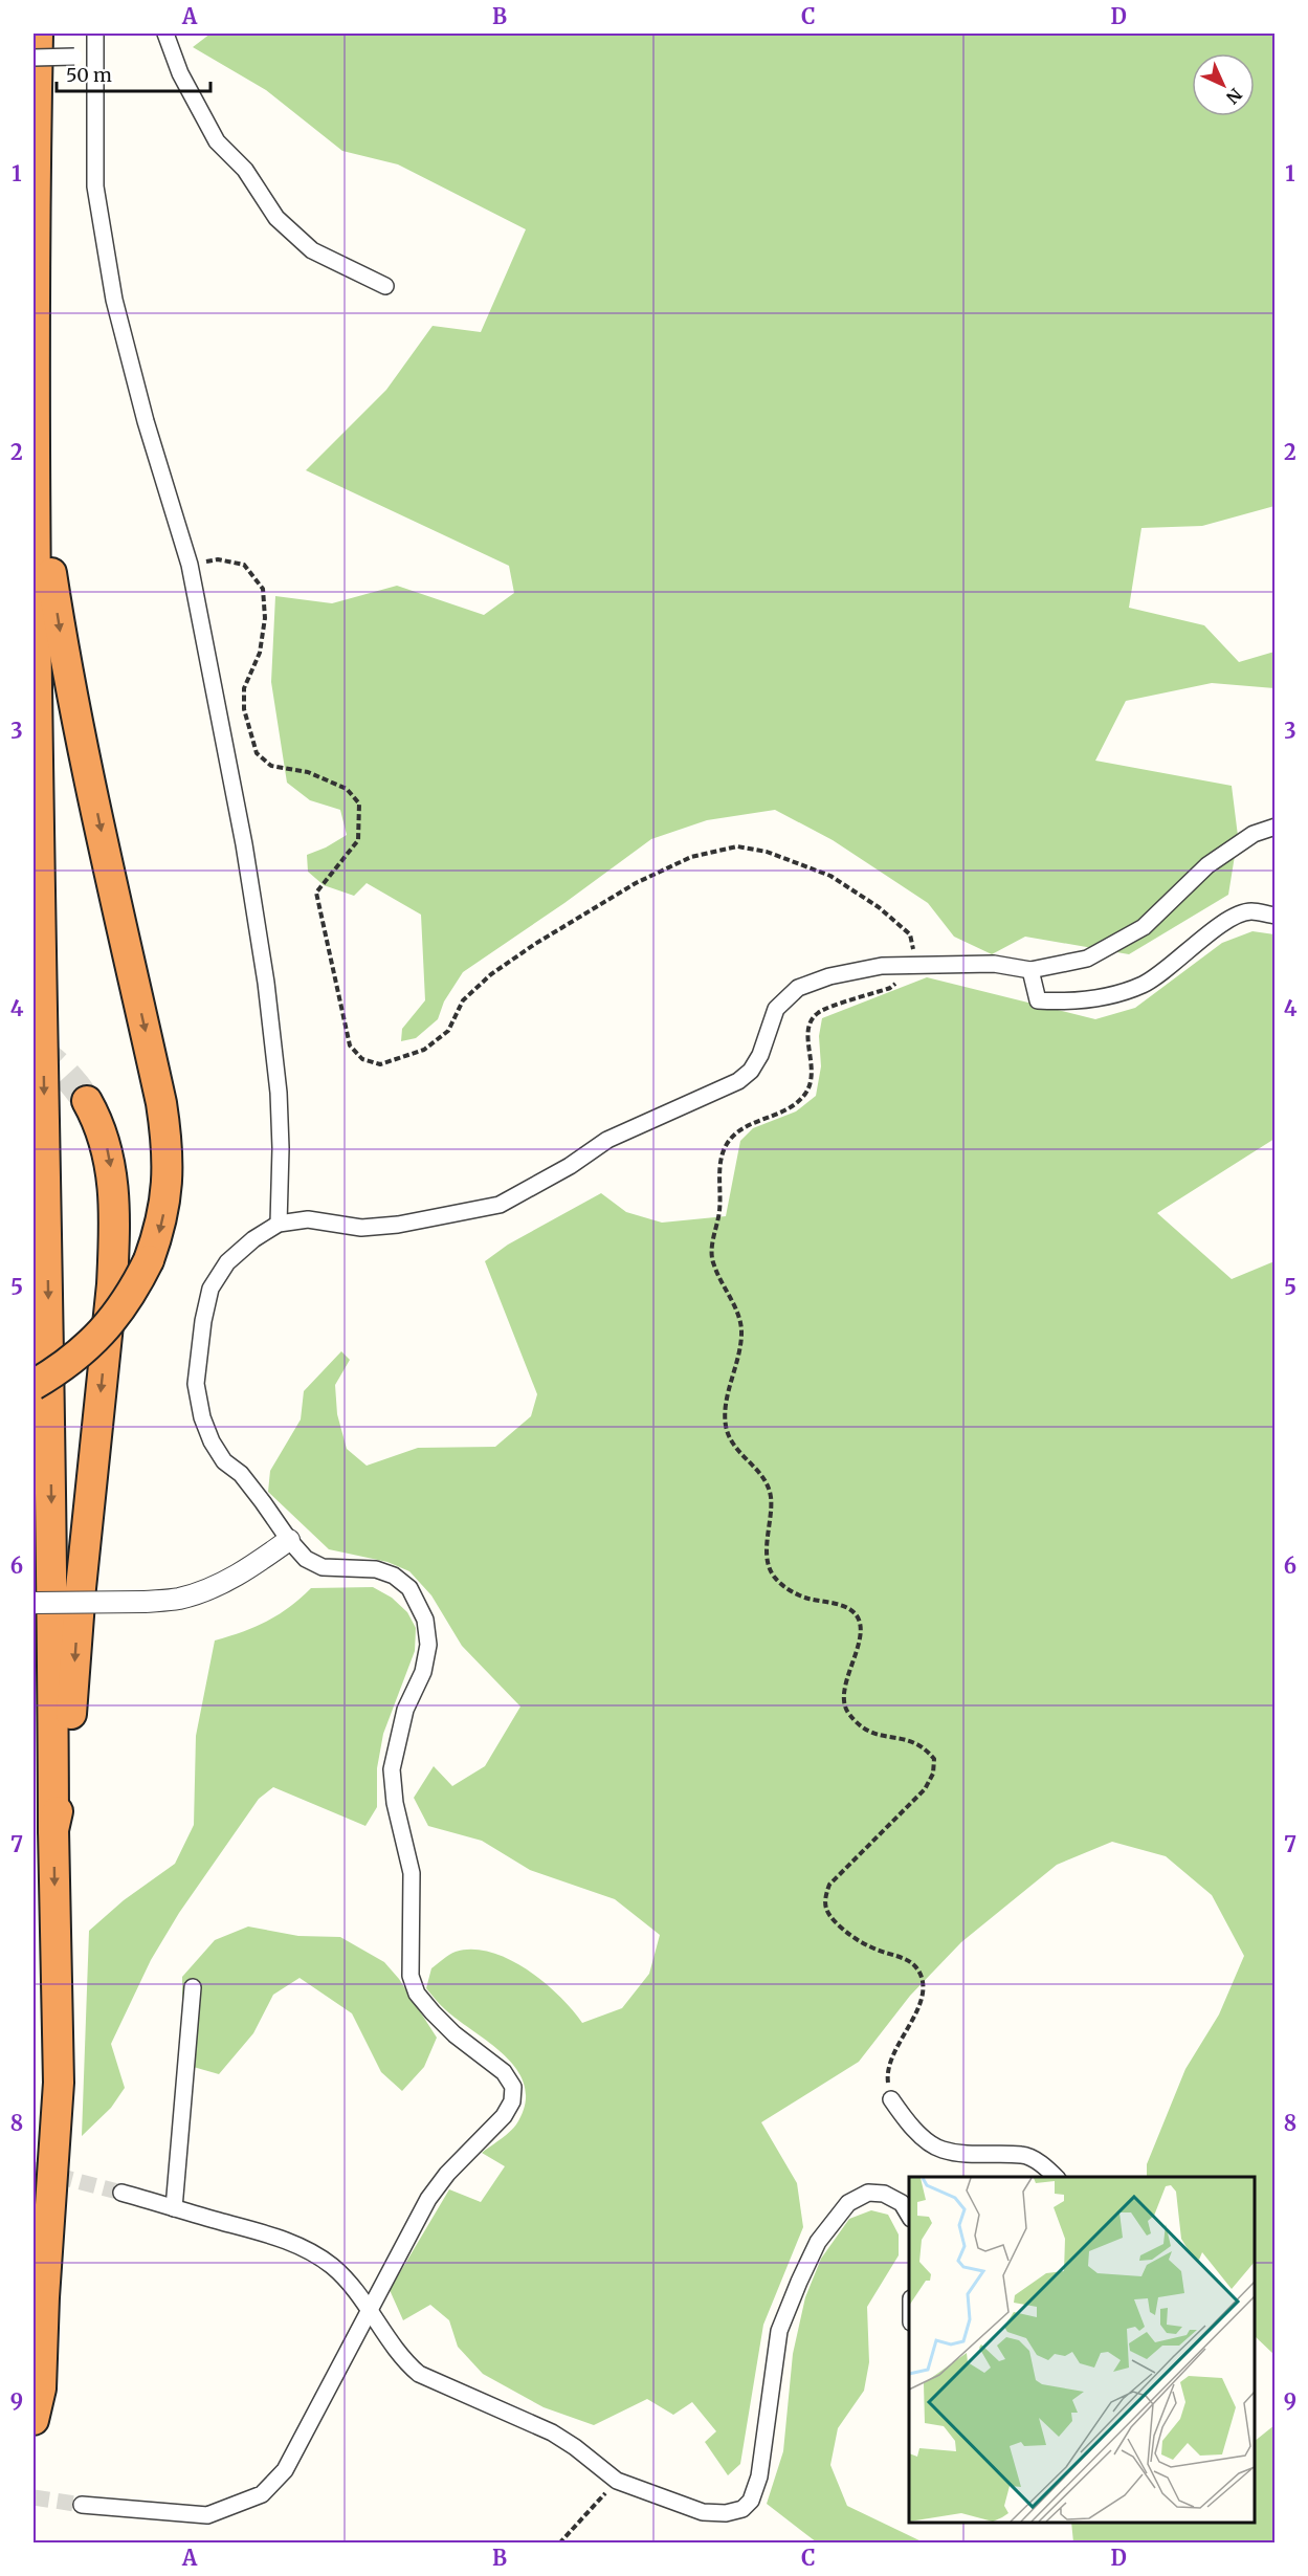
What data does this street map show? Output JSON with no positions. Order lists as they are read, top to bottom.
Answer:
{
  "scale_bar": "50 m",
  "north": "bottom right",
  "grid": {
    "columns": [
      "A",
      "B",
      "C",
      "D"
    ],
    "rows": [
      "1",
      "2",
      "3",
      "4",
      "5",
      "6",
      "7",
      "8",
      "9"
    ]
  }
}
